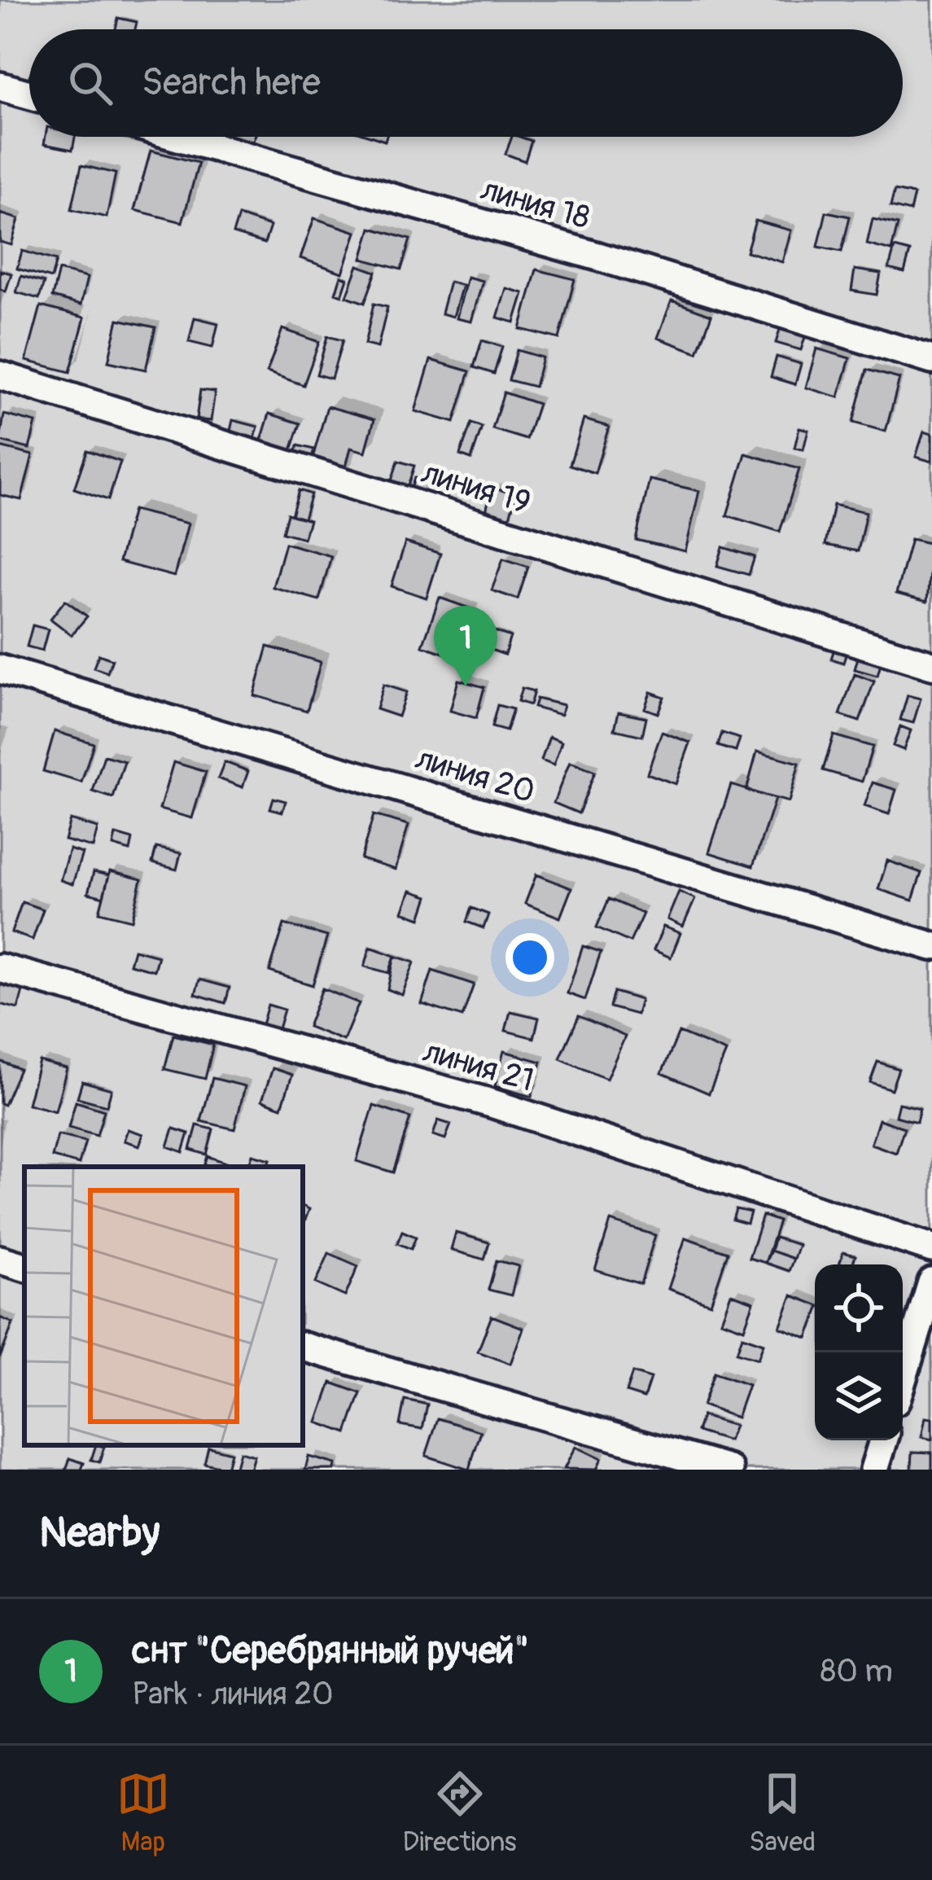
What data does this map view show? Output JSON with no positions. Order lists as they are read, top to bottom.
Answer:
{
  "streets": {
    "street": [
      "линия 18",
      "линия 19",
      "линия 20",
      "линия 21"
    ]
  },
  "page": {
    "search": "Search here",
    "pins": "1",
    "heading": "Nearby",
    "list": [
      {
        "mark": "1",
        "name": "снт \"Серебрянный ручей\"",
        "note": "Park · линия 20",
        "value": "80 m"
      }
    ],
    "nav": ["Map", "Directions", "Saved"]
  }
}
